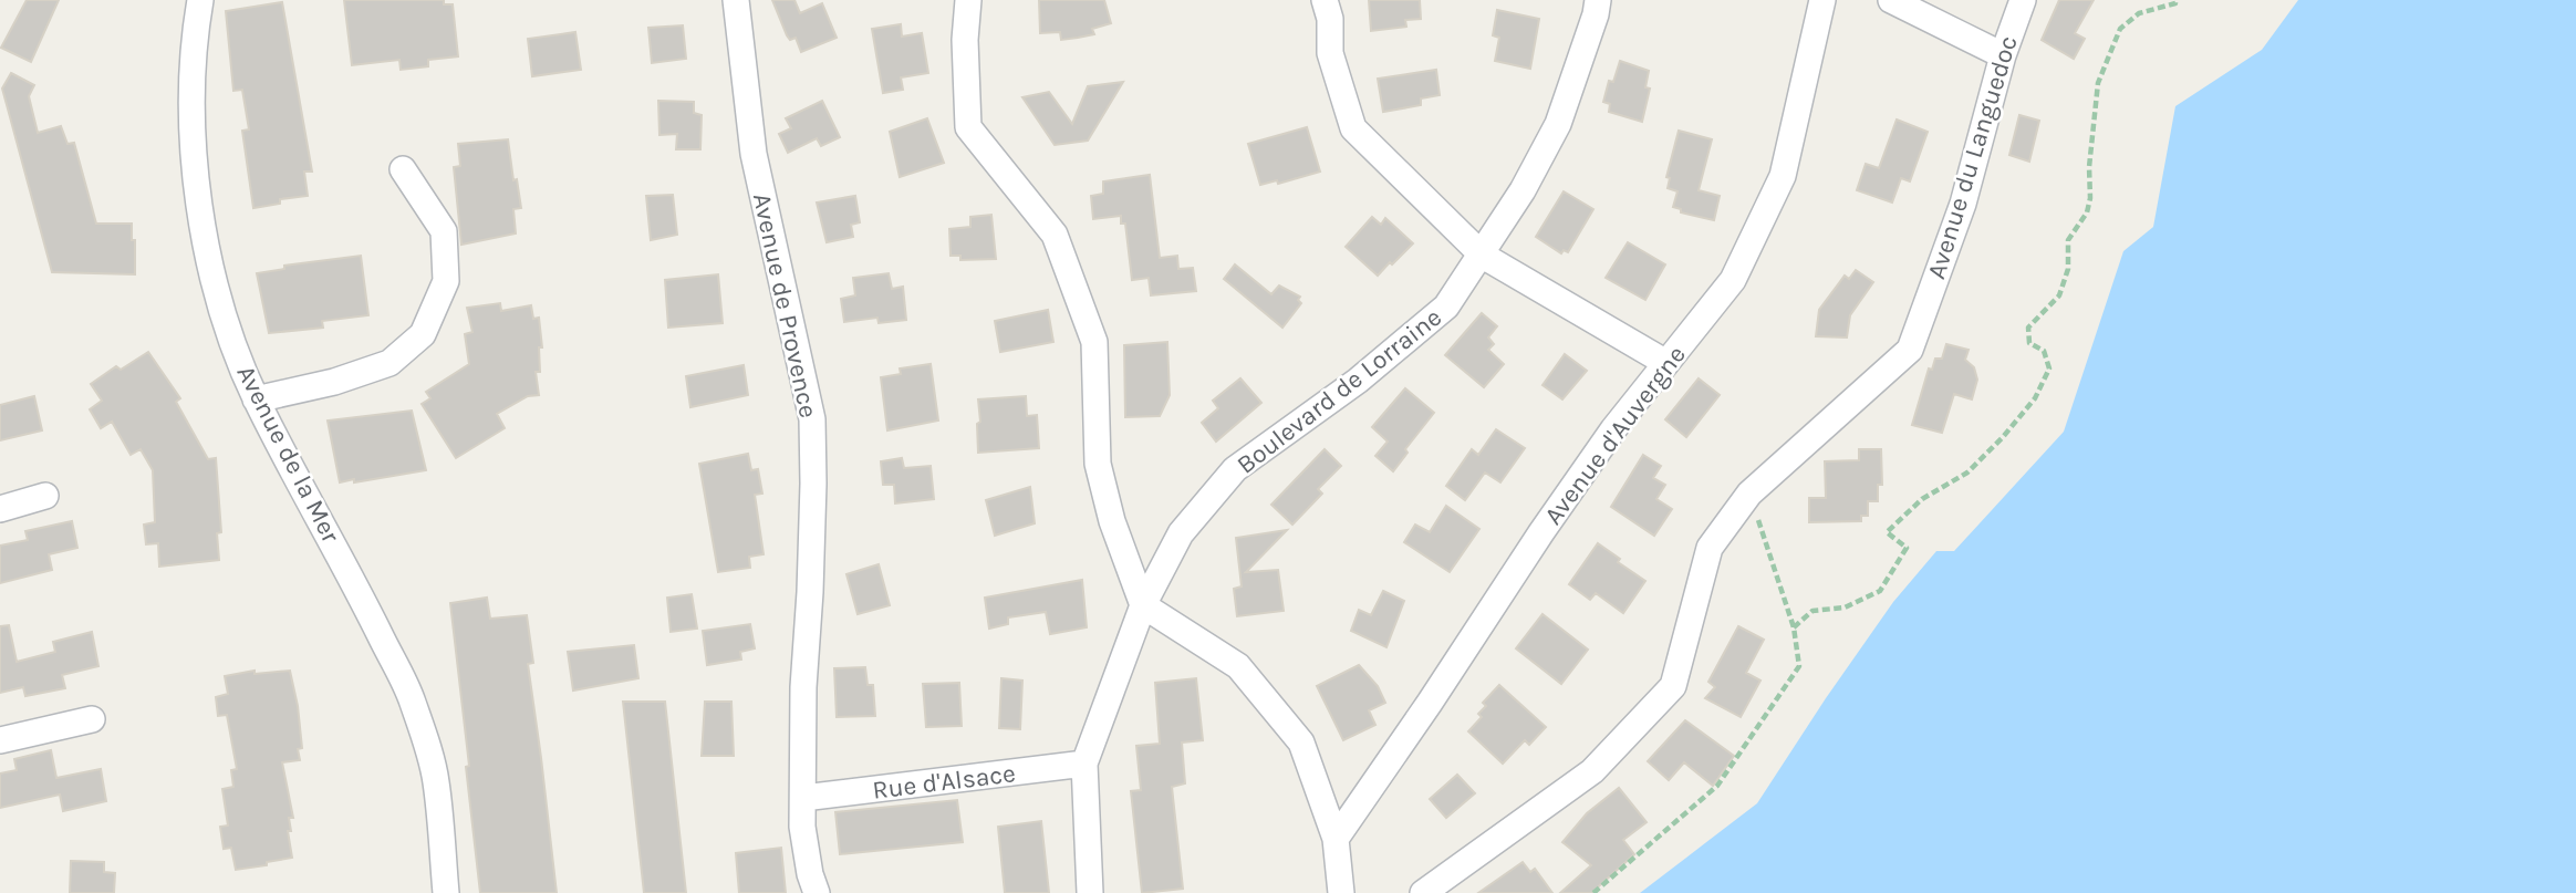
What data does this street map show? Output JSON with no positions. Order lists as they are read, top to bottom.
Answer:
{
  "streets": {
    "street": [
      "Avenue du Languedoc",
      "Avenue de Provence",
      "Boulevard de Lorraine",
      "Avenue d'Auvergne",
      "Avenue de la Mer",
      "Rue d'Alsace"
    ]
  },
  "crossings": [
    ["Avenue de Provence", "Rue d'Alsace"],
    ["Boulevard de Lorraine", "Rue d'Alsace"]
  ]
}
